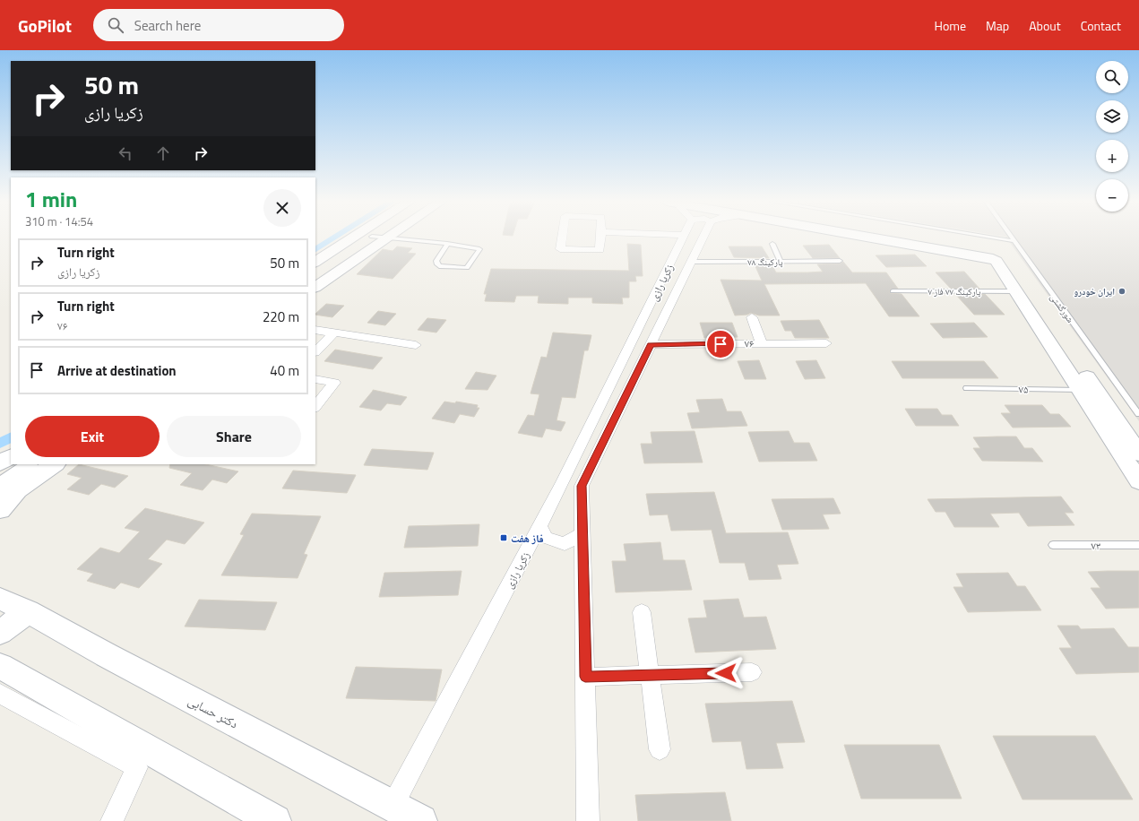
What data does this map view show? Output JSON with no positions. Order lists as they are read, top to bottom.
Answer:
{
  "streets": {
    "street": ["زکریا رازی", "۷۶", "دکتر حسابی"],
    "lane": [
      "پارکینگ ۷۸",
      "پارکینگ ۷۷ فاز ۷",
      "شورگشتی",
      "۷۵",
      "۷۳"
    ]
  },
  "crossings": [
    ["پارکینگ ۷۸", "زکریا رازی"],
    ["زکریا رازی", "۷۶"],
    ["زکریا رازی", "دکتر حسابی"]
  ],
  "places": {
    "other": ["ایران خودرو"],
    "transit": ["فاز هفت"]
  },
  "page": {
    "header": "GoPilot",
    "search": "Search here",
    "nav": [
      "Home",
      "Map",
      "About",
      "Contact"
    ],
    "map_buttons": ["+", "−"],
    "turn": ["50 m", "زکریا رازی"],
    "heading": ["1 min", "310 m · 14:54"],
    "list": [
      {
        "name": "Turn right",
        "note": "زکریا رازی",
        "value": "50 m"
      },
      {
        "name": "Turn right",
        "note": "۷۶",
        "value": "220 m"
      },
      {
        "name": "Arrive at destination",
        "value": "40 m"
      }
    ],
    "buttons": ["Exit", "Share"]
  }
}
